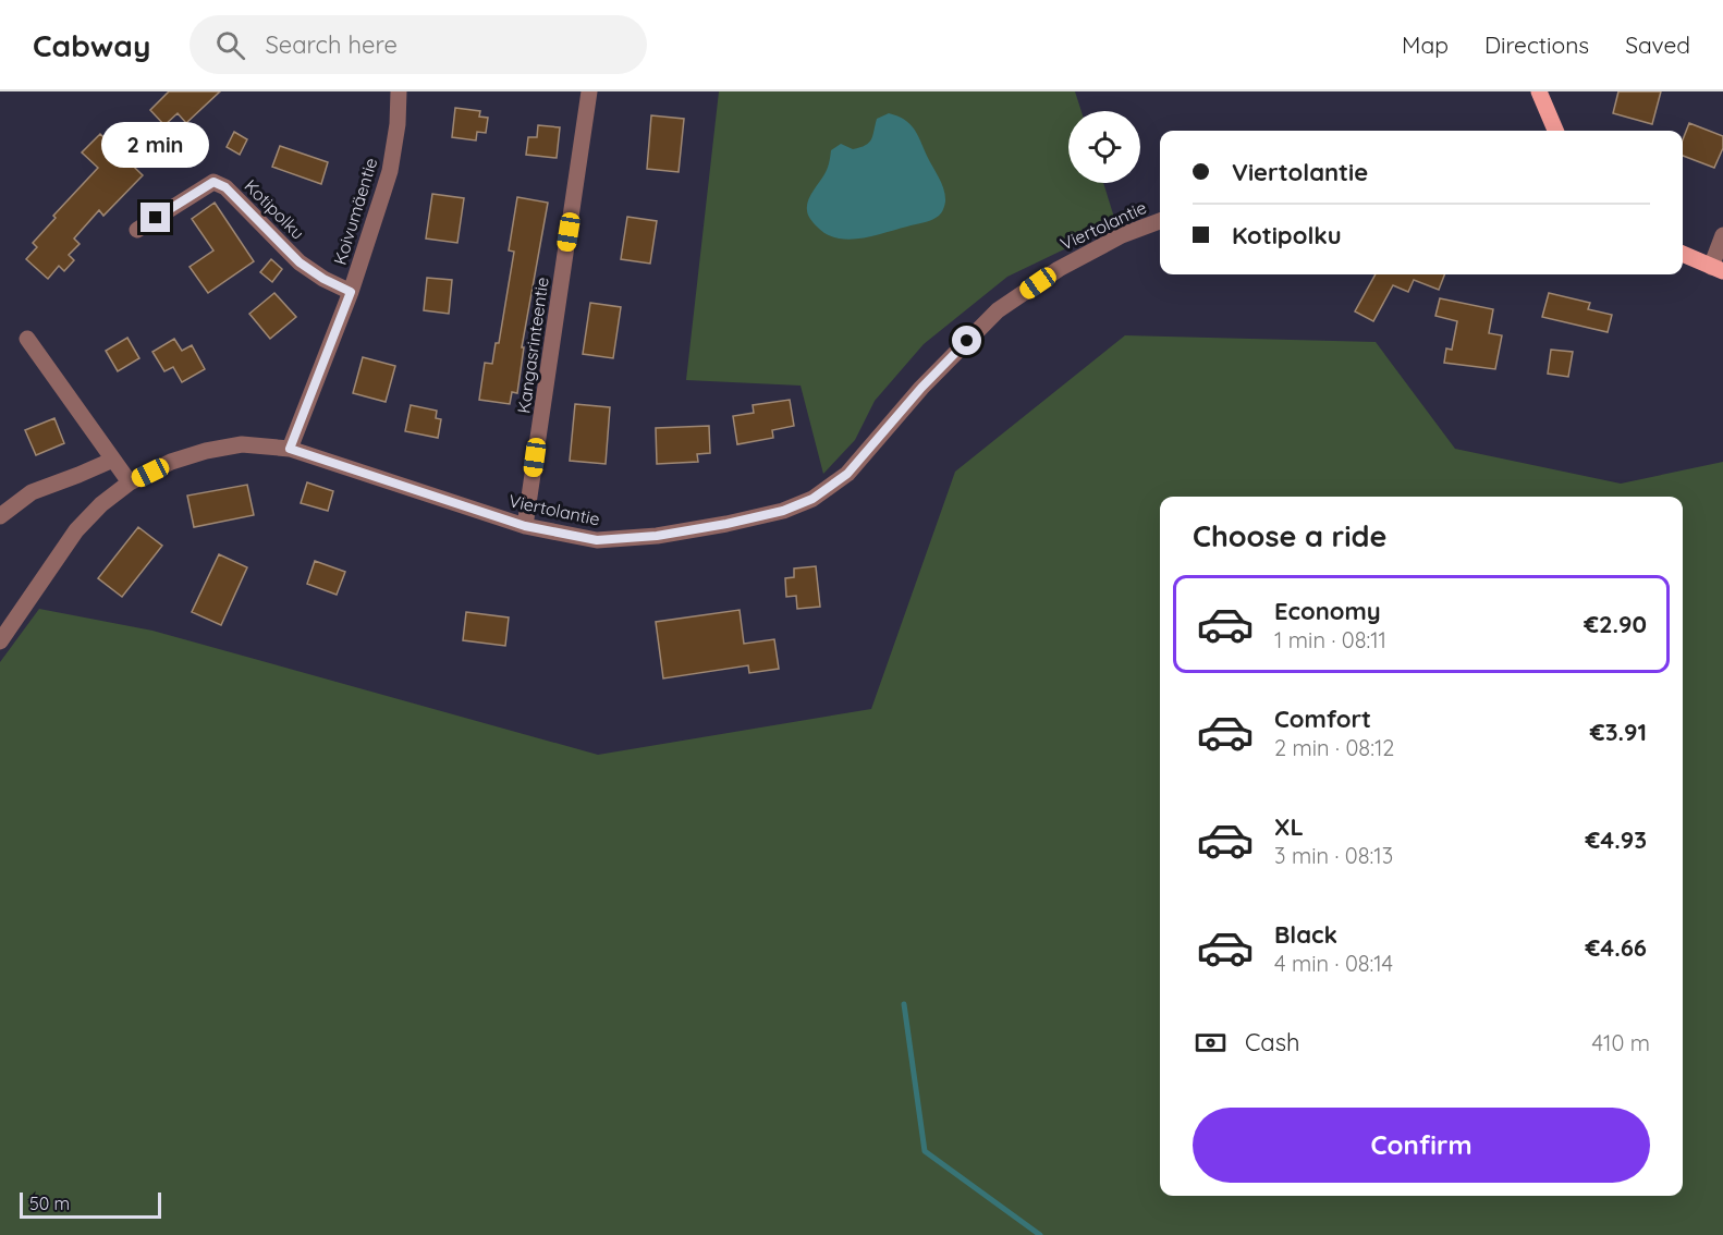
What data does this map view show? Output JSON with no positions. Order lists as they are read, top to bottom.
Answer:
{
  "streets": {
    "street": [
      "Kotipolku",
      "Koivumäentie",
      "Viertolantie",
      "Kangasrinteentie"
    ]
  },
  "crossings": [
    ["Kotipolku", "Koivumäentie"],
    ["Koivumäentie", "Viertolantie"],
    ["Viertolantie", "Kangasrinteentie"]
  ],
  "scale_bar": "50 m",
  "page": {
    "header": "Cabway",
    "search": "Search here",
    "nav": ["Map", "Directions", "Saved"],
    "bubble": "2 min",
    "banner": ["Viertolantie", "Kotipolku"],
    "heading": "Choose a ride",
    "list": [
      {
        "name": "Economy",
        "note": "1 min · 08:11",
        "value": "€2.90"
      },
      {
        "name": "Comfort",
        "note": "2 min · 08:12",
        "value": "€3.91"
      },
      {
        "name": "XL",
        "note": "3 min · 08:13",
        "value": "€4.93"
      },
      {
        "name": "Black",
        "note": "4 min · 08:14",
        "value": "€4.66"
      }
    ],
    "pay": ["Cash", "410 m"],
    "buttons": "Confirm",
    "scale": "50 m"
  }
}
